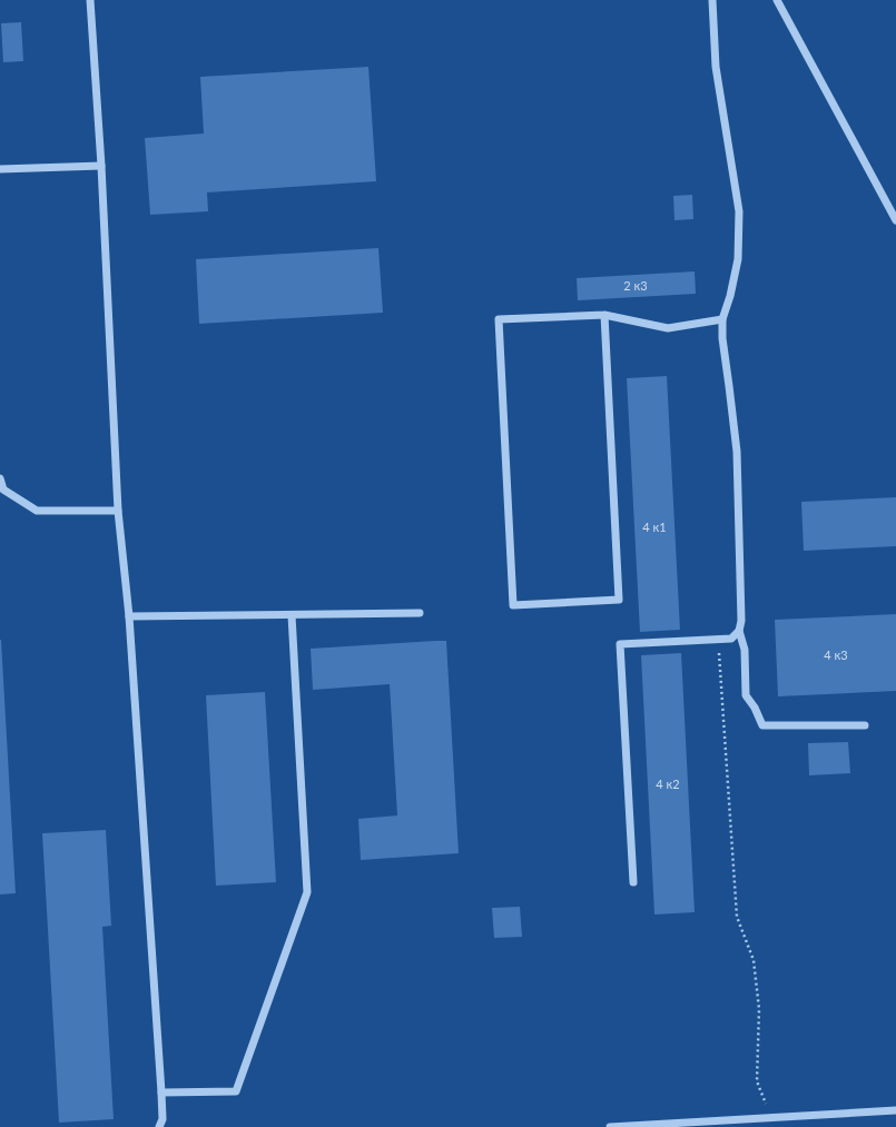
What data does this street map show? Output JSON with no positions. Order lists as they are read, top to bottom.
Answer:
{
  "house_numbers": [
    "2 к3",
    "4 к1",
    "4 к3",
    "4 к2"
  ]
}
